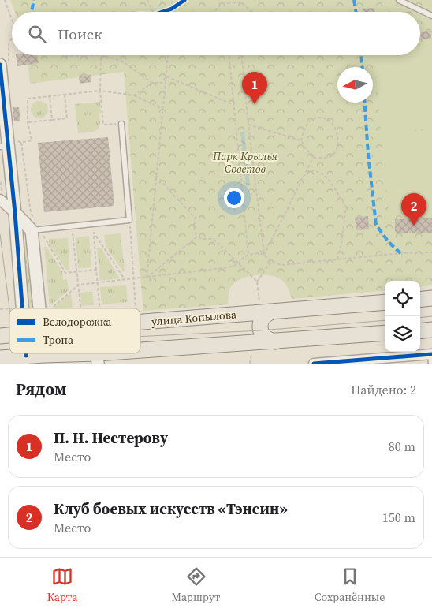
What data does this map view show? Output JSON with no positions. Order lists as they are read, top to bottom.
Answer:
{
  "streets": {
    "main road": ["улица Копылова"]
  },
  "parks": ["Парк Крылья Советов"],
  "legend": ["Велодорожка", "Тропа"],
  "north": "left",
  "page": {
    "search": "Поиск",
    "pins": ["1", "2"],
    "heading": ["Рядом", "Найдено: 2"],
    "list": [
      {
        "mark": "1",
        "name": "П. Н. Нестерову",
        "note": "Место",
        "value": "80 m"
      },
      {
        "mark": "2",
        "name": "Клуб боевых искусств «Тэнсин»",
        "note": "Место",
        "value": "150 m"
      }
    ],
    "nav": ["Карта", "Маршрут", "Сохранённые"]
  }
}
